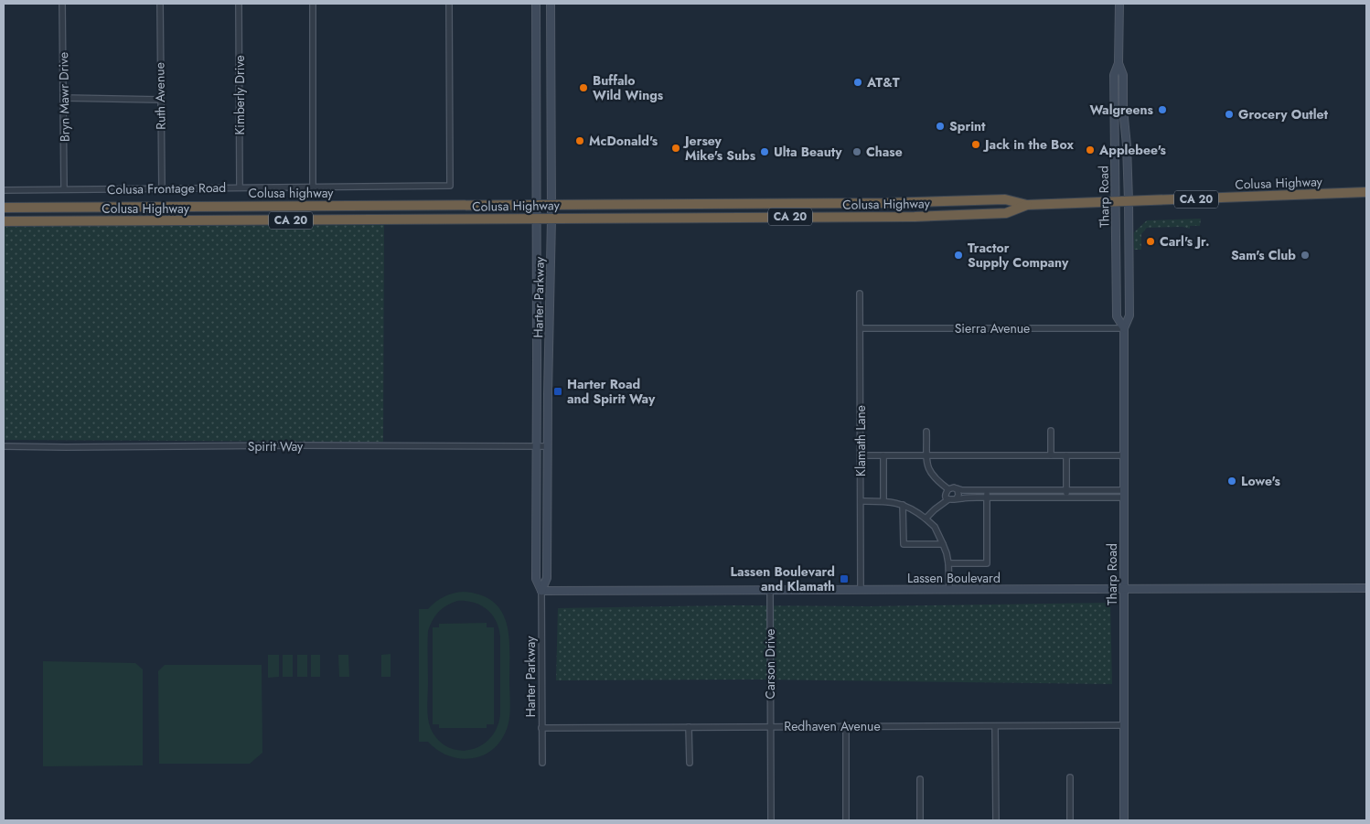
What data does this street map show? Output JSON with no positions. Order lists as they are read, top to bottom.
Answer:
{
  "streets": {
    "highway": ["Colusa Highway", "Colusa highway", "CA 20"],
    "street": [
      "Kimberly Drive",
      "Ruth Avenue",
      "Bryn Mawr Drive",
      "Colusa Frontage Road",
      "Tharp Road",
      "Harter Parkway",
      "Sierra Avenue",
      "Klamath Lane",
      "Spirit Way",
      "Lassen Boulevard",
      "Carson Drive",
      "Redhaven Avenue"
    ]
  },
  "crossings": [
    ["Kimberly Drive", "Colusa Frontage Road"],
    ["Ruth Avenue", "Colusa Frontage Road"],
    ["Bryn Mawr Drive", "Colusa Frontage Road"],
    ["Colusa Highway", "Colusa highway"],
    ["Colusa Highway", "Tharp Road"],
    ["Colusa Highway", "Harter Parkway"],
    ["Colusa highway", "Harter Parkway"],
    ["Tharp Road", "Sierra Avenue"],
    ["Tharp Road", "Lassen Boulevard"],
    ["Tharp Road", "Redhaven Avenue"],
    ["Harter Parkway", "Spirit Way"],
    ["Harter Parkway", "Lassen Boulevard"],
    ["Harter Parkway", "Redhaven Avenue"],
    ["Sierra Avenue", "Klamath Lane"],
    ["Klamath Lane", "Lassen Boulevard"],
    ["Lassen Boulevard", "Carson Drive"],
    ["Carson Drive", "Redhaven Avenue"]
  ],
  "places": {
    "other": [
      "AT&T",
      "Buffalo Wild Wings",
      "Walgreens",
      "Grocery Outlet",
      "Sprint",
      "McDonald's",
      "Jack in the Box",
      "Jersey Mike's Subs",
      "Applebee's",
      "Ulta Beauty",
      "Chase",
      "Carl's Jr.",
      "Tractor Supply Company",
      "Sam's Club",
      "Lowe's"
    ],
    "transit": ["Harter Road and Spirit Way", "Lassen Boulevard and Klamath"]
  }
}
